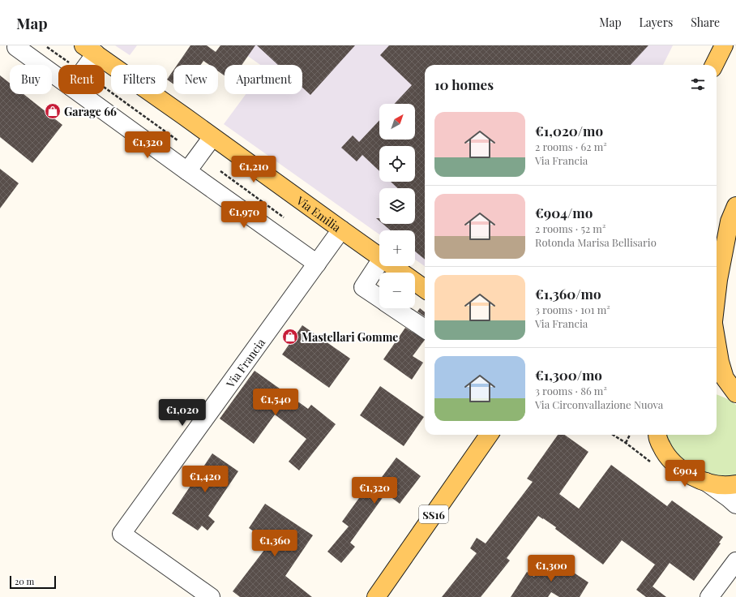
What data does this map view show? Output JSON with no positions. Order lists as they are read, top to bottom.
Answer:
{
  "streets": {
    "main road": ["Via Emilia", "SS16"],
    "street": ["Via Francia"]
  },
  "crossings": [
    ["Via Emilia", "Via Francia"]
  ],
  "places": {
    "shop": ["Garage 66", "Mastellari Gomme"]
  },
  "scale_bar": "20 m",
  "north": "top right",
  "page": {
    "header": "Map",
    "nav": ["Map", "Layers", "Share"],
    "chip": [
      "Buy",
      "Rent",
      "Filters",
      "New",
      "Apartment"
    ],
    "heading": "10 homes",
    "map_buttons": ["+", "−"],
    "list": [
      {
        "name": "€1,020/mo",
        "note": "2 rooms · 62 m² · Via Francia"
      },
      {
        "name": "€904/mo",
        "note": "2 rooms · 52 m² · Rotonda Marisa Bellisario"
      },
      {
        "name": "€1,360/mo",
        "note": "3 rooms · 101 m² · Via Francia"
      },
      {
        "name": "€1,300/mo",
        "note": "3 rooms · 86 m² · Via Circonvallazione Nuova"
      }
    ],
    "price": [
      "€1,320",
      "€1,210",
      "€1,970",
      "€1,540",
      "€1,020",
      "€904",
      "€1,420",
      "€1,320",
      "€1,360",
      "€1,300"
    ],
    "scale": "20 m"
  }
}
